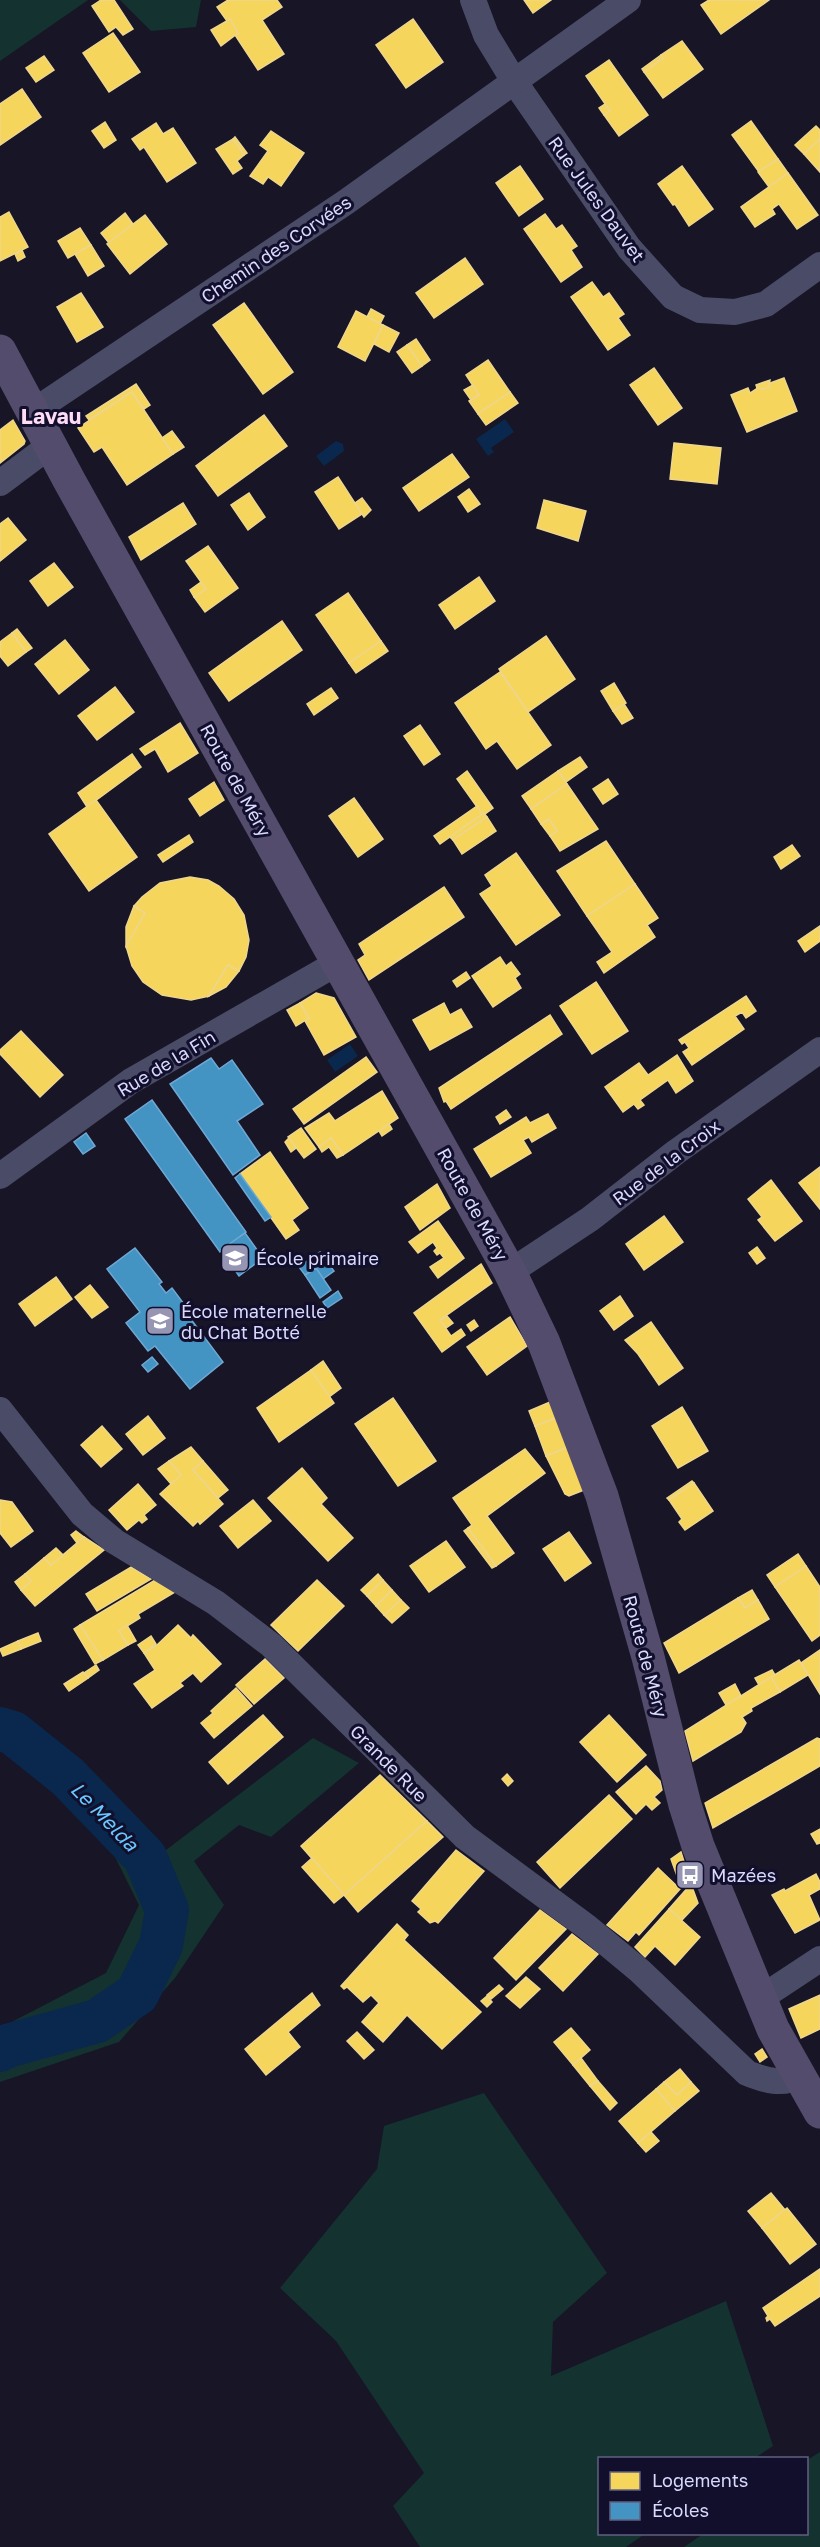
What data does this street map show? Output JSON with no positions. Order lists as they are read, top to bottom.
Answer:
{
  "streets": {
    "main road": ["Route de Méry"],
    "street": [
      "Rue Jules Dauvet",
      "Chemin des Corvées",
      "Rue de la Fin",
      "Rue de la Croix",
      "Grande Rue"
    ]
  },
  "crossings": [
    ["Rue Jules Dauvet", "Chemin des Corvées"],
    ["Chemin des Corvées", "Route de Méry"],
    ["Route de Méry", "Rue de la Fin"],
    ["Route de Méry", "Rue de la Croix"],
    ["Route de Méry", "Grande Rue"]
  ],
  "districts": ["Lavau"],
  "water": ["Le Melda"],
  "places": {
    "school or university": ["École primaire", "École maternelle du Chat Botté"],
    "bus stop": ["Mazées"]
  },
  "legend": ["Logements", "Écoles"]
}
